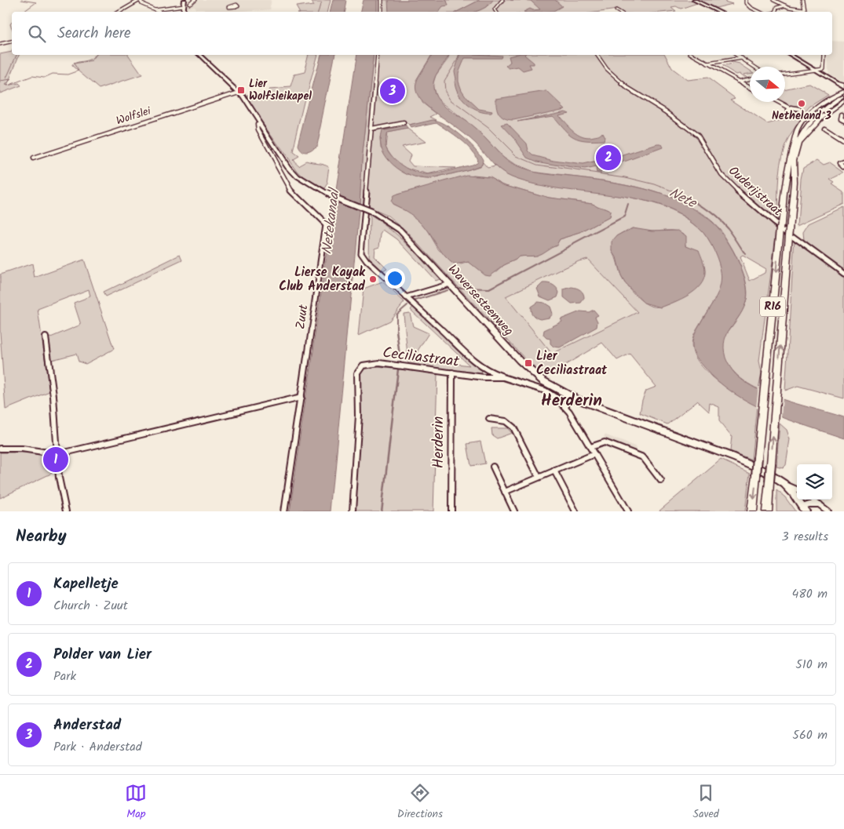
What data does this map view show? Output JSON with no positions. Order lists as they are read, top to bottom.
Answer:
{
  "streets": {
    "highway": ["R16"],
    "main road": ["Waversesteenweg"],
    "street": [
      "Wolfslei",
      "Ouderijstraat",
      "Zuut",
      "Ceciliastraat",
      "Herderin"
    ]
  },
  "crossings": [
    ["Wolfslei", "Waversesteenweg"],
    ["Waversesteenweg", "Zuut"],
    ["Ceciliastraat", "Herderin"]
  ],
  "districts": ["Herderin"],
  "water": ["Nete", "Netekanaal"],
  "places": {
    "transit": ["Lier Wolfsleikapel", "Lier Ceciliastraat"],
    "other": ["Netheland 3", "Lierse Kayak Club Anderstad"]
  },
  "north": "right",
  "page": {
    "search": "Search here",
    "pins": ["3", "2", "1"],
    "heading": ["Nearby", "3 results"],
    "list": [
      {
        "mark": "1",
        "name": "Kapelletje",
        "note": "Church · Zuut",
        "value": "480 m"
      },
      {
        "mark": "2",
        "name": "Polder van Lier",
        "note": "Park",
        "value": "510 m"
      },
      {
        "mark": "3",
        "name": "Anderstad",
        "note": "Park · Anderstad",
        "value": "560 m"
      }
    ],
    "nav": ["Map", "Directions", "Saved"]
  }
}
